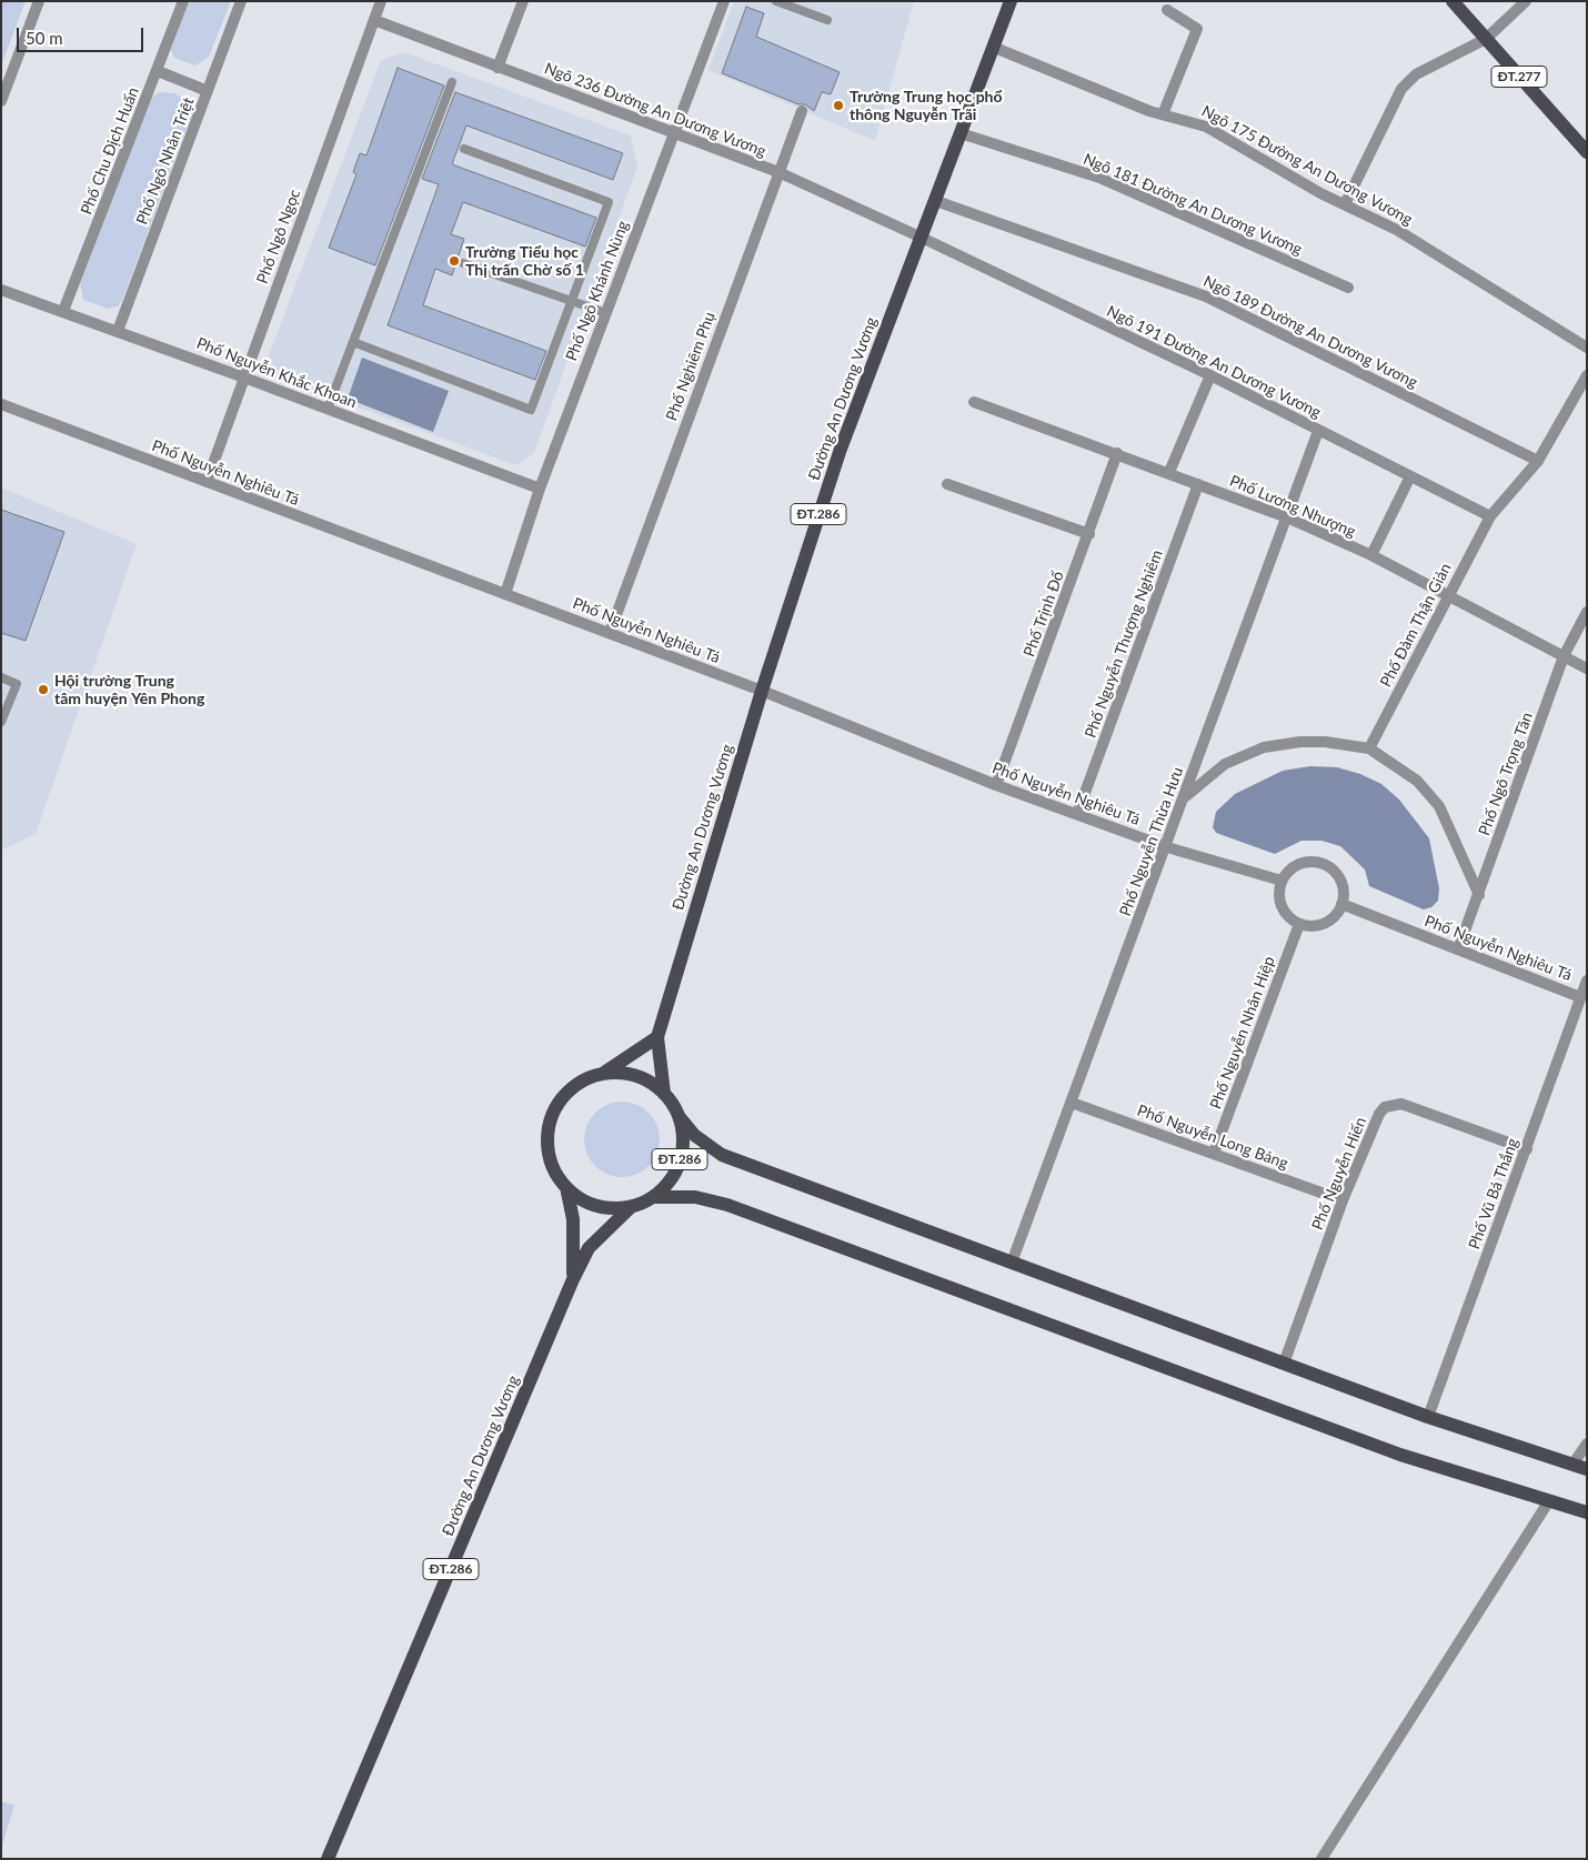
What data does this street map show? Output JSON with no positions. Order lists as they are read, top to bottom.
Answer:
{
  "streets": {
    "main road": ["ĐT.277", "Đường An Dương Vương", "ĐT.286"],
    "street": [
      "Ngõ 236 Đường An Dương Vương",
      "Phố Chu Địch Huấn",
      "Phố Ngô Nhân Triệt",
      "Ngõ 175 Đường An Dương Vương",
      "Ngõ 181 Đường An Dương Vương",
      "Phố Ngô Ngọc",
      "Phố Ngô Khánh Nùng",
      "Ngõ 189 Đường An Dương Vương",
      "Ngõ 191 Đường An Dương Vương",
      "Phố Nghiêm Phụ",
      "Phố Nguyễn Khắc Khoan",
      "Phố Nguyễn Nghiêu Tá",
      "Phố Lương Nhượng",
      "Phố Trịnh Đổ",
      "Phố Đàm Thận Giản",
      "Phố Nguyễn Thượng Nghiêm",
      "Phố Ngô Trọng Tân",
      "Phố Nguyễn Thừa Hưu",
      "Phố Nguyễn Nhân Hiệp",
      "Phố Nguyễn Long Bảng",
      "Phố Nguyễn Hiến",
      "Phố Vũ Bá Thắng"
    ]
  },
  "crossings": [
    ["Ngõ 236 Đường An Dương Vương", "Phố Ngô Ngọc"],
    ["Ngõ 236 Đường An Dương Vương", "Phố Ngô Khánh Nùng"],
    ["Ngõ 236 Đường An Dương Vương", "Ngõ 191 Đường An Dương Vương"],
    ["Ngõ 236 Đường An Dương Vương", "Phố Nghiêm Phụ"],
    ["Ngõ 236 Đường An Dương Vương", "Đường An Dương Vương"],
    ["Phố Chu Địch Huấn", "Phố Nguyễn Khắc Khoan"],
    ["Phố Ngô Nhân Triệt", "Phố Nguyễn Khắc Khoan"],
    ["Ngõ 175 Đường An Dương Vương", "Đường An Dương Vương"],
    ["Ngõ 181 Đường An Dương Vương", "Đường An Dương Vương"],
    ["Phố Ngô Ngọc", "Phố Nguyễn Khắc Khoan"],
    ["Phố Ngô Ngọc", "Phố Nguyễn Nghiêu Tá"],
    ["Phố Ngô Khánh Nùng", "Phố Nguyễn Khắc Khoan"],
    ["Phố Ngô Khánh Nùng", "Phố Nguyễn Nghiêu Tá"],
    ["Ngõ 189 Đường An Dương Vương", "Đường An Dương Vương"],
    ["Ngõ 189 Đường An Dương Vương", "Phố Đàm Thận Giản"],
    ["Ngõ 191 Đường An Dương Vương", "Đường An Dương Vương"],
    ["Ngõ 191 Đường An Dương Vương", "Phố Đàm Thận Giản"],
    ["Ngõ 191 Đường An Dương Vương", "Phố Nguyễn Thừa Hưu"],
    ["Phố Nghiêm Phụ", "Phố Nguyễn Nghiêu Tá"],
    ["Đường An Dương Vương", "Phố Nguyễn Nghiêu Tá"],
    ["Đường An Dương Vương", "ĐT.286"],
    ["Phố Nguyễn Nghiêu Tá", "Phố Trịnh Đổ"],
    ["Phố Nguyễn Nghiêu Tá", "Phố Nguyễn Thượng Nghiêm"],
    ["Phố Nguyễn Nghiêu Tá", "Phố Ngô Trọng Tân"],
    ["Phố Nguyễn Nghiêu Tá", "Phố Nguyễn Thừa Hưu"],
    ["Phố Nguyễn Nghiêu Tá", "Phố Nguyễn Nhân Hiệp"],
    ["Phố Nguyễn Nghiêu Tá", "Phố Vũ Bá Thắng"],
    ["Phố Lương Nhượng", "Phố Trịnh Đổ"],
    ["Phố Lương Nhượng", "Phố Đàm Thận Giản"],
    ["Phố Lương Nhượng", "Phố Nguyễn Thượng Nghiêm"],
    ["Phố Lương Nhượng", "Phố Ngô Trọng Tân"],
    ["Phố Lương Nhượng", "Phố Nguyễn Thừa Hưu"],
    ["Phố Nguyễn Thừa Hưu", "Phố Nguyễn Long Bảng"],
    ["Phố Nguyễn Nhân Hiệp", "Phố Nguyễn Long Bảng"],
    ["Phố Nguyễn Long Bảng", "Phố Nguyễn Hiến"],
    ["Phố Nguyễn Hiến", "Phố Vũ Bá Thắng"]
  ],
  "places": ["Trường Trung học phổ thông Nguyễn Trãi", "Trường Tiểu học Thị trấn Chờ số 1", "Hội trường Trung tâm huyện Yên Phong"],
  "scale_bar": "50 m"
}
